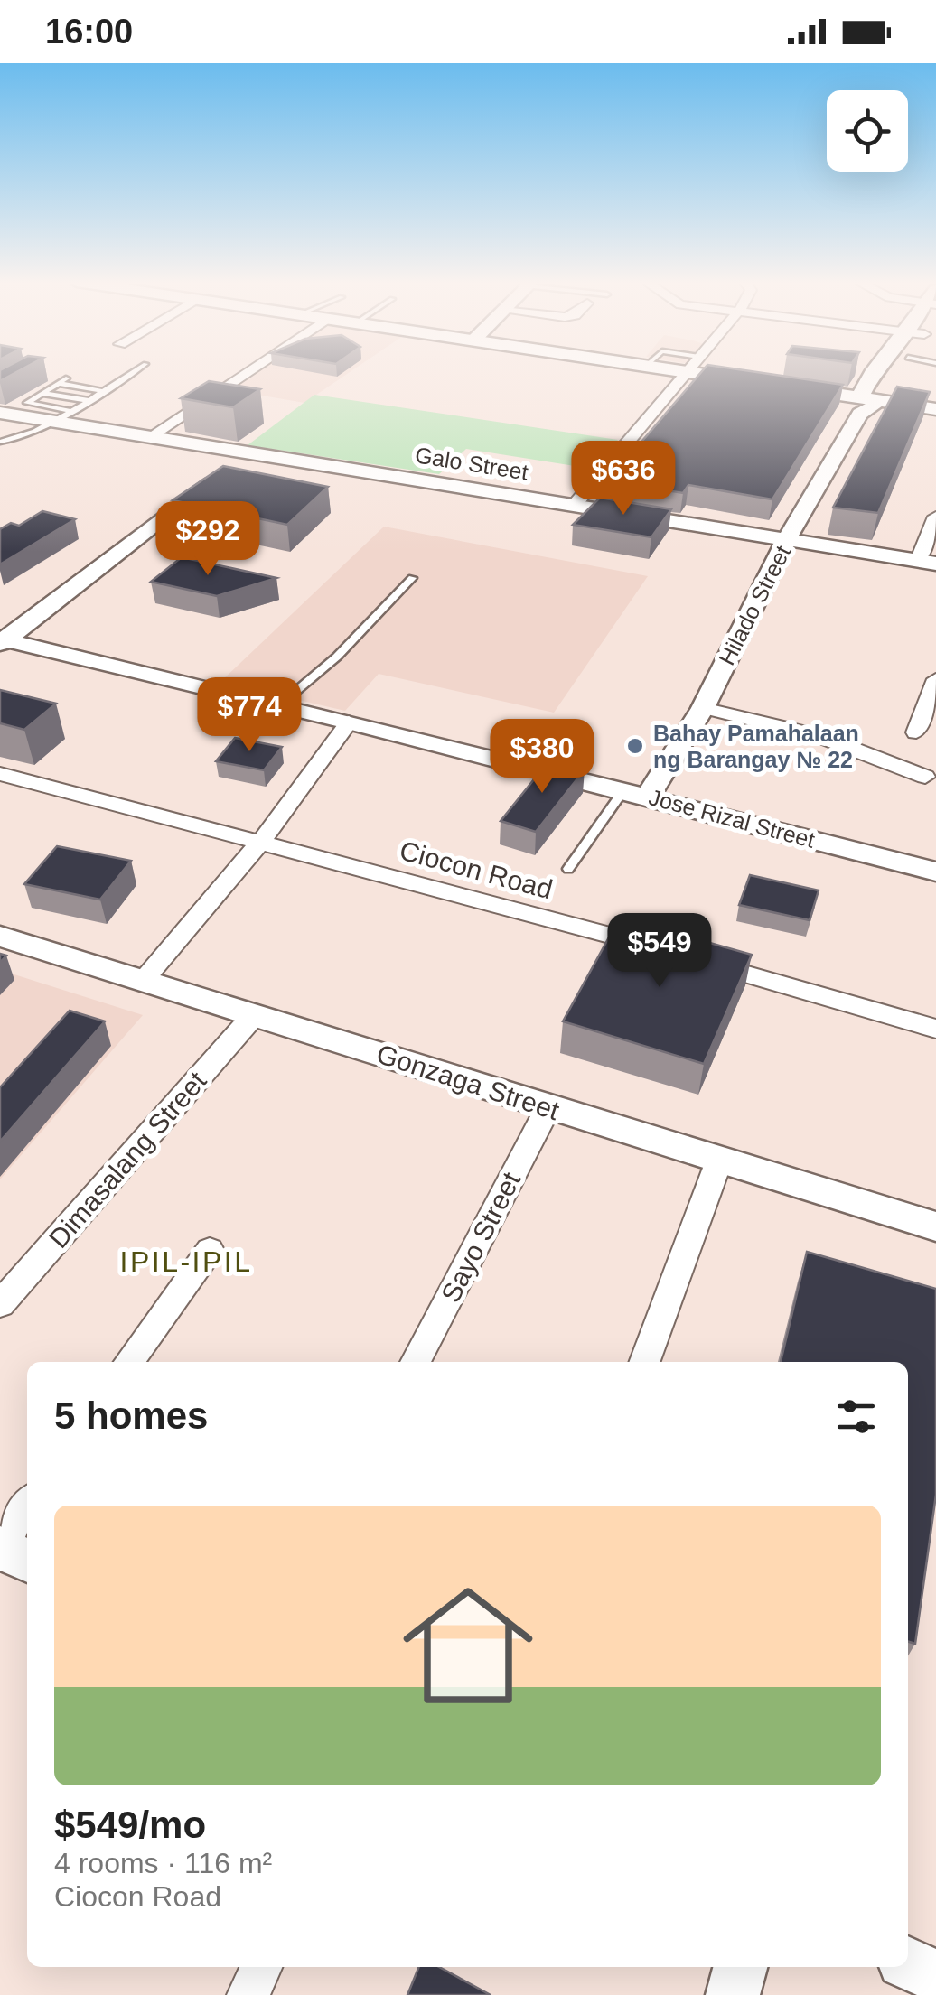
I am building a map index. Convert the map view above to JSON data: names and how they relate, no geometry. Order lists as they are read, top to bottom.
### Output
{
  "streets": {
    "main road": ["Hilado Street"],
    "street": [
      "Galo Street",
      "Jose Rizal Street",
      "Ciocon Road",
      "Gonzaga Street",
      "Dimasalang Street",
      "Sayo Street"
    ]
  },
  "crossings": [
    ["Galo Street", "Hilado Street"],
    ["Hilado Street", "Jose Rizal Street"],
    ["Gonzaga Street", "Dimasalang Street"],
    ["Gonzaga Street", "Sayo Street"]
  ],
  "districts": ["IPIL-IPIL"],
  "places": ["Bahay Pamahalaan ng Barangay № 22"],
  "page": {
    "status": "16:00",
    "price": [
      "$636",
      "$292",
      "$774",
      "$380",
      "$549"
    ],
    "heading": "5 homes",
    "list": [
      {
        "name": "$549/mo",
        "note": "4 rooms · 116 m² · Ciocon Road"
      }
    ]
  }
}
